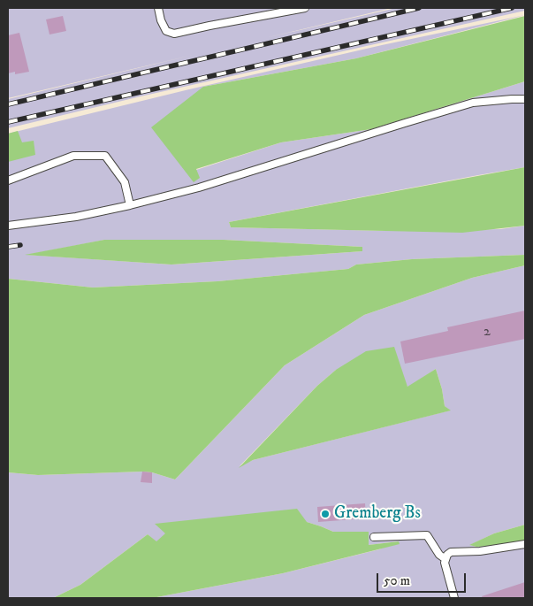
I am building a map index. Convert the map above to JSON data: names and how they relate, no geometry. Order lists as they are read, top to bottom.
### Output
{
  "places": ["Gremberg Bs"],
  "house_numbers": ["2"],
  "scale_bar": "50 m"
}
